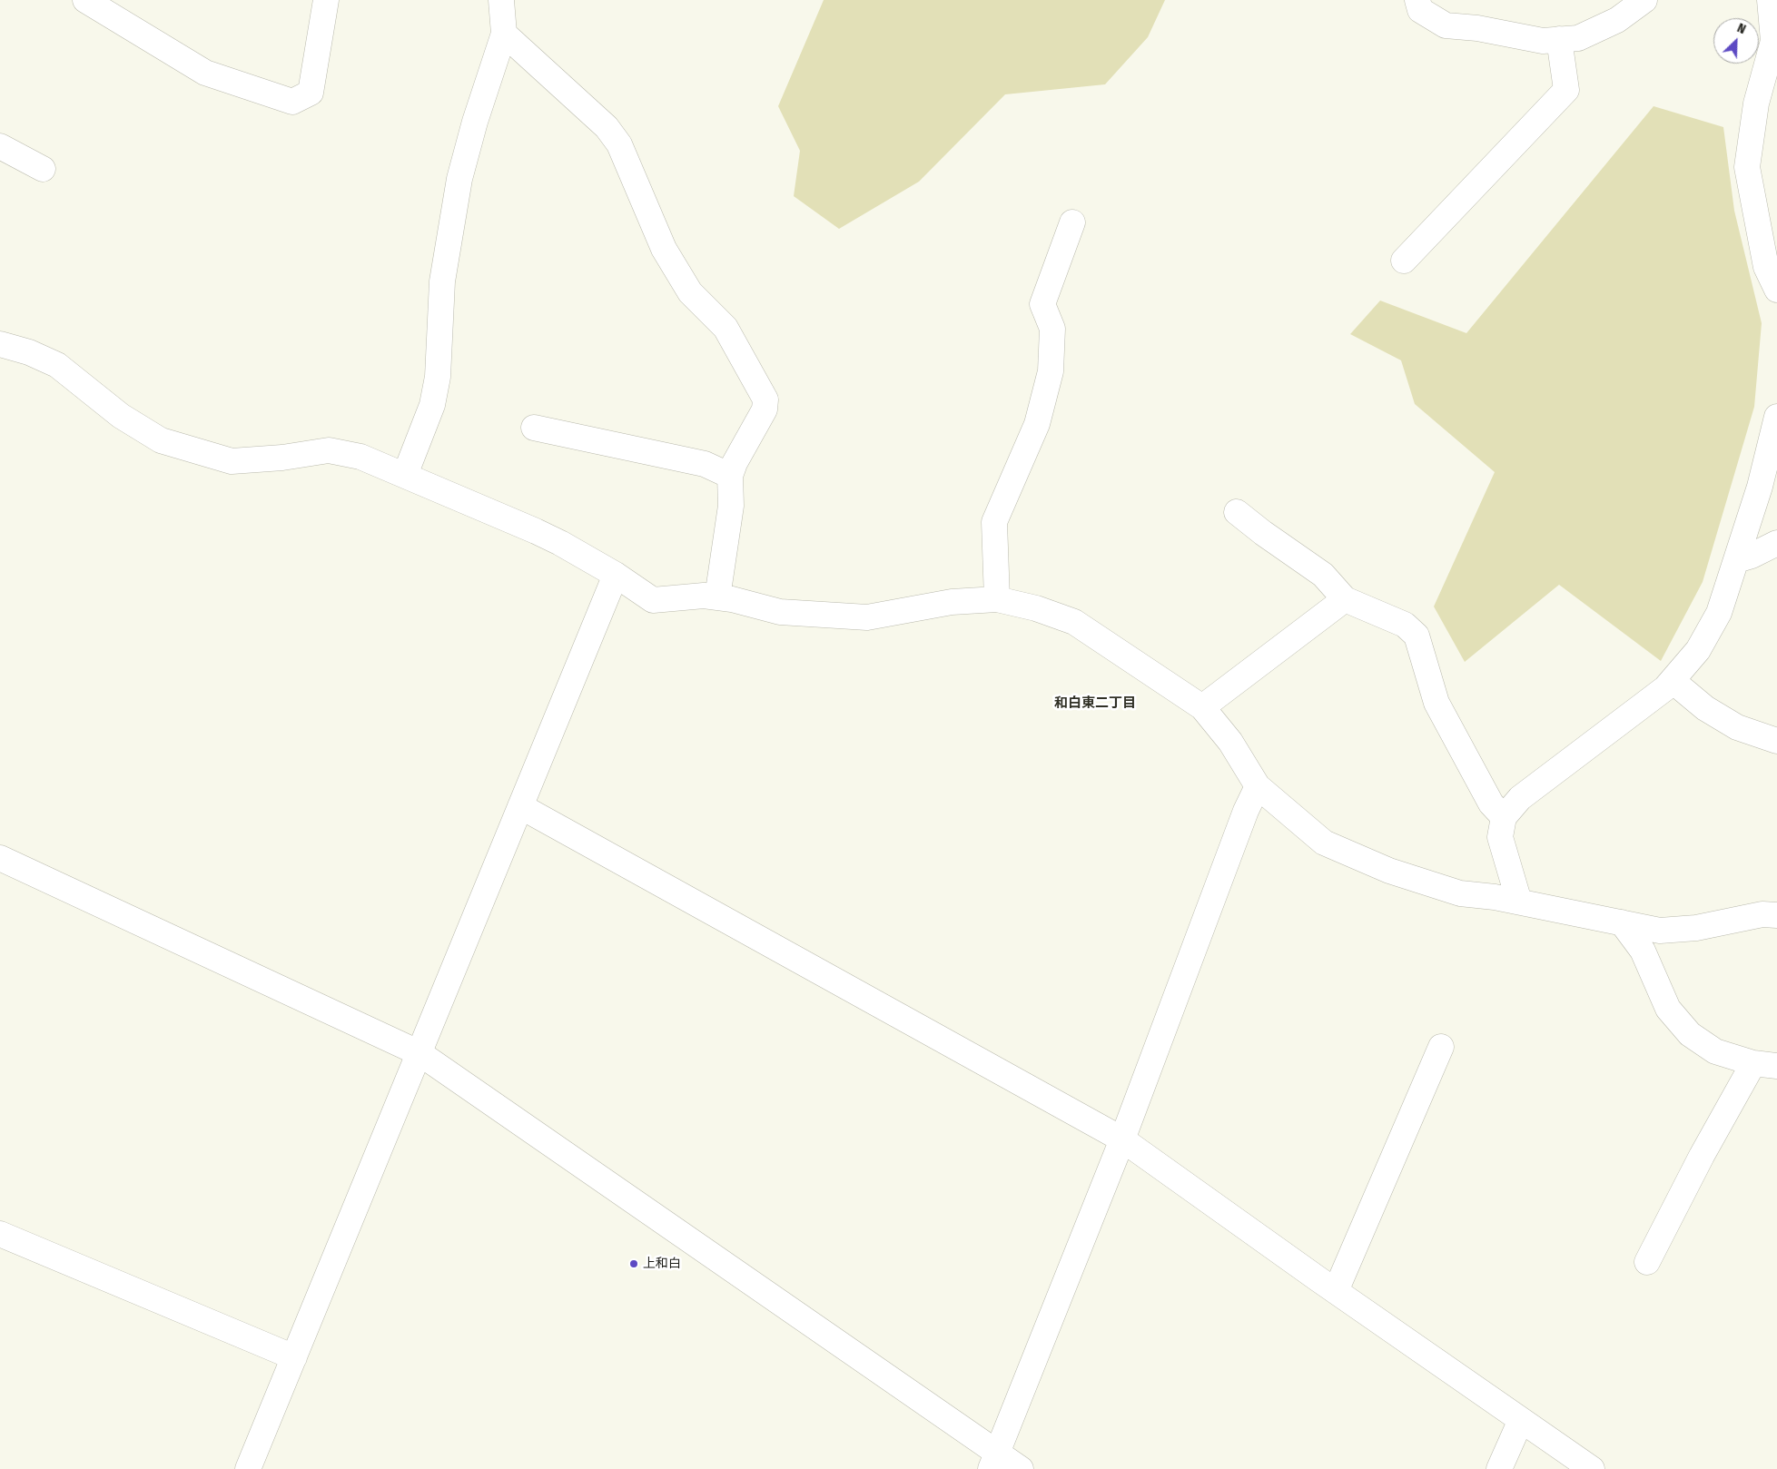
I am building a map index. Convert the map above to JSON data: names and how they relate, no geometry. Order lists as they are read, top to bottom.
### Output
{
  "districts": ["和白東二丁目"],
  "places": ["上和白"],
  "north": "top right"
}
